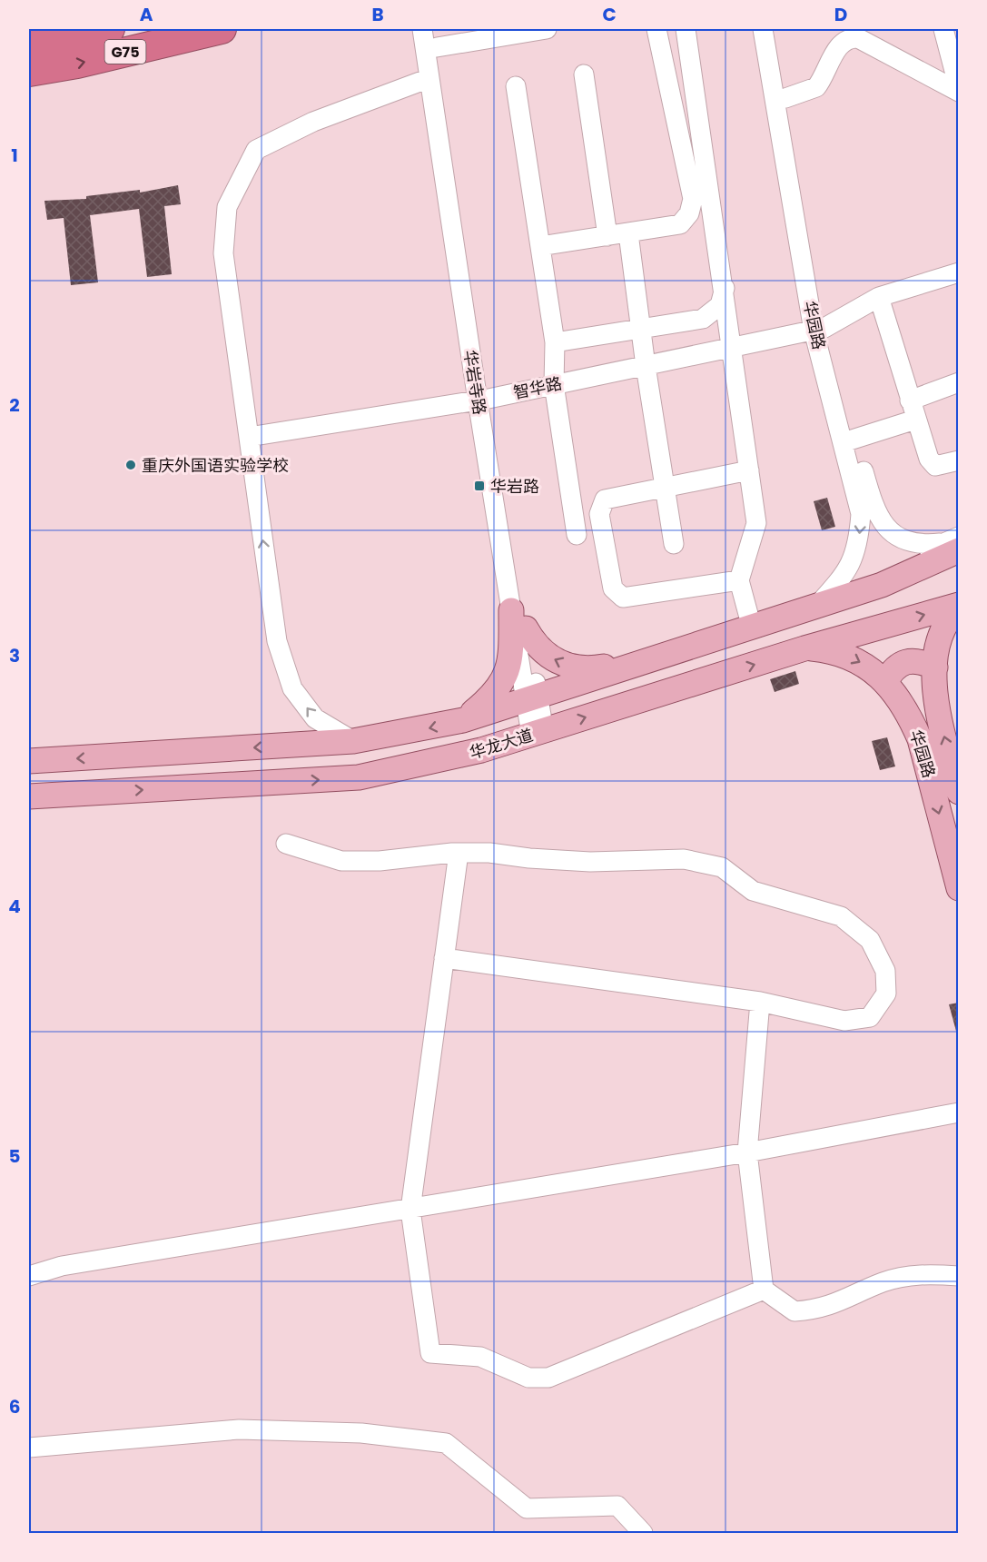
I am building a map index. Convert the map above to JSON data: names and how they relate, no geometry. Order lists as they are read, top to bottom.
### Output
{
  "streets": {
    "highway": ["G75"],
    "main road": ["华园路", "华龙大道"],
    "street": ["华岩寺路", "智华路"]
  },
  "crossings": [
    ["华园路", "智华路"],
    ["华园路", "华龙大道"],
    ["华岩寺路", "智华路"],
    ["华岩寺路", "华龙大道"]
  ],
  "places": {
    "other": ["重庆外国语实验学校"],
    "transit": ["华岩路"]
  },
  "grid": {
    "columns": [
      "A",
      "B",
      "C",
      "D"
    ],
    "rows": [
      "1",
      "2",
      "3",
      "4",
      "5",
      "6"
    ]
  }
}
